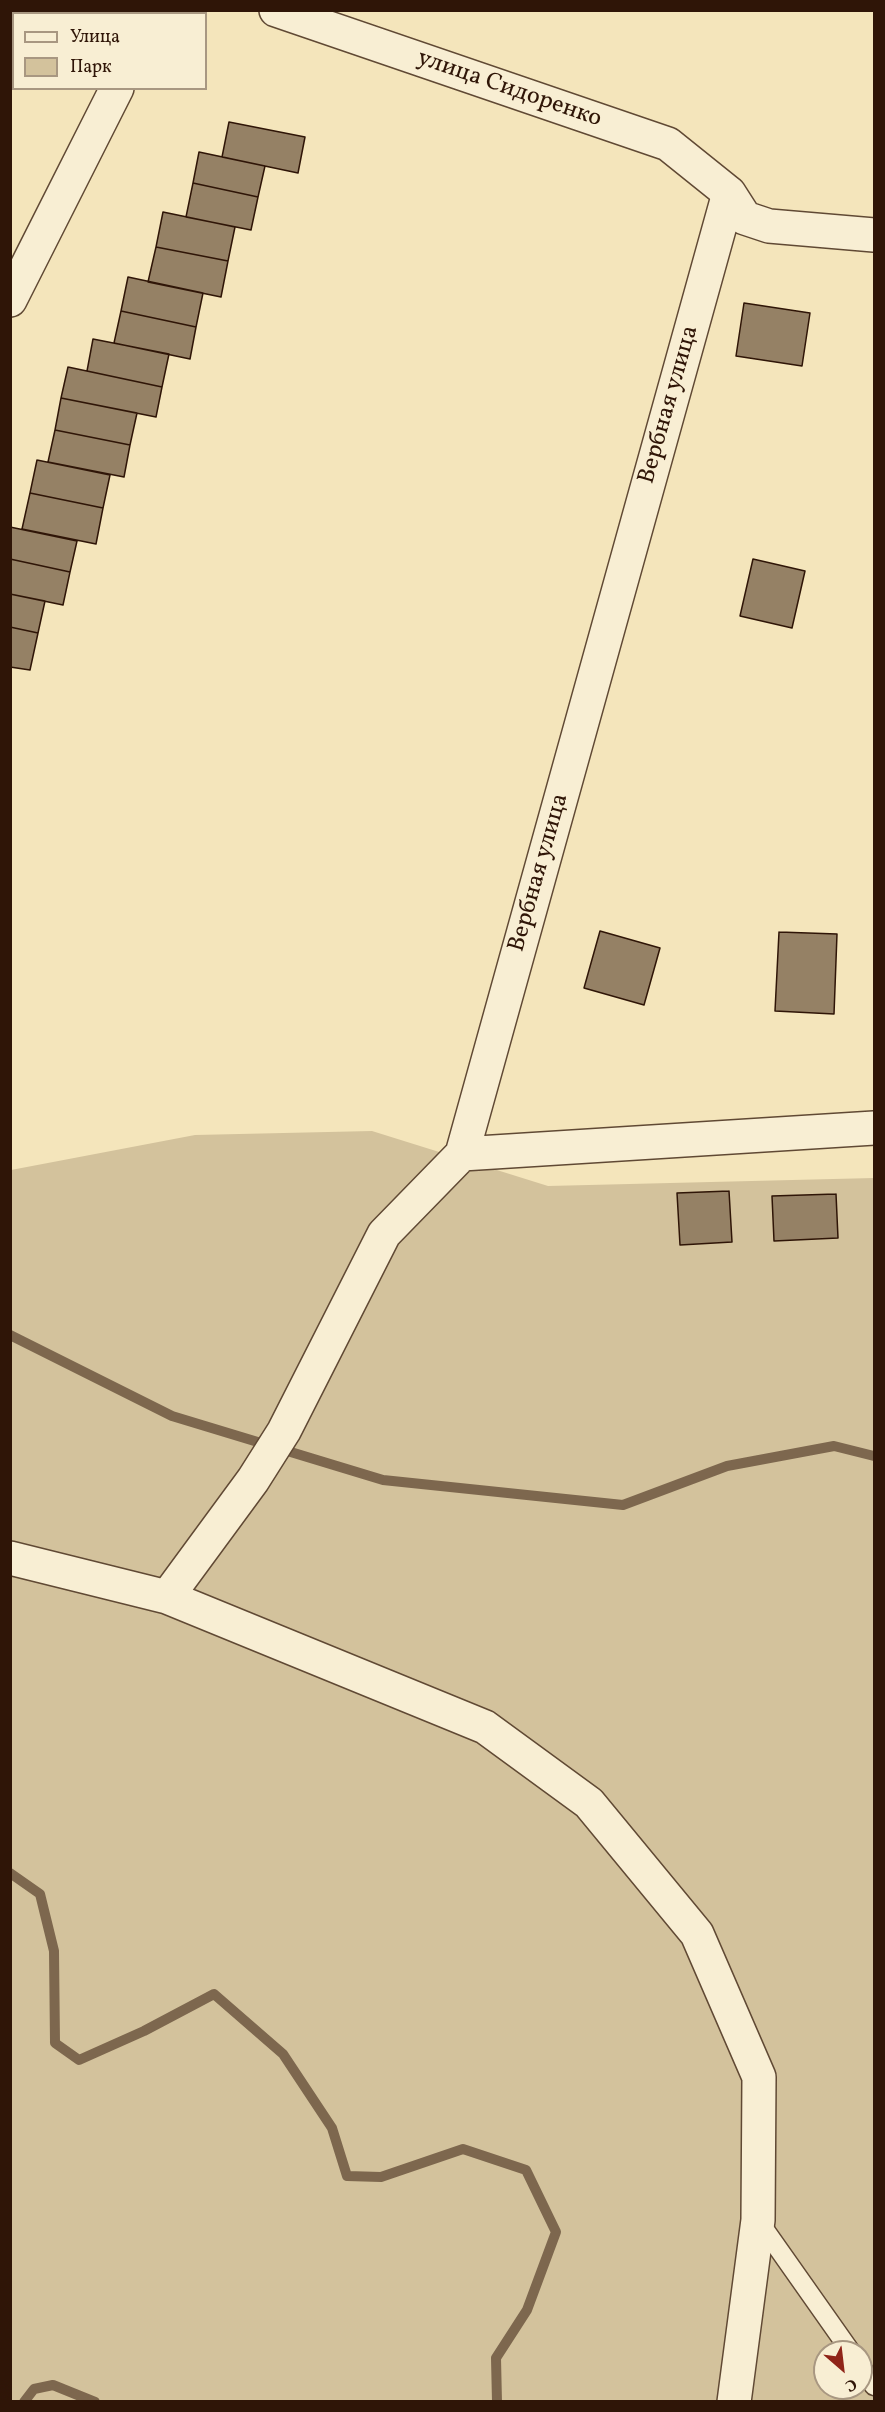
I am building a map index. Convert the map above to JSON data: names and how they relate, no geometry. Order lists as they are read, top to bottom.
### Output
{
  "streets": {
    "street": ["улица Сидоренко", "Вербная улица"]
  },
  "crossings": [
    ["улица Сидоренко", "Вербная улица"]
  ],
  "legend": ["Улица", "Парк"],
  "north": "bottom right"
}
